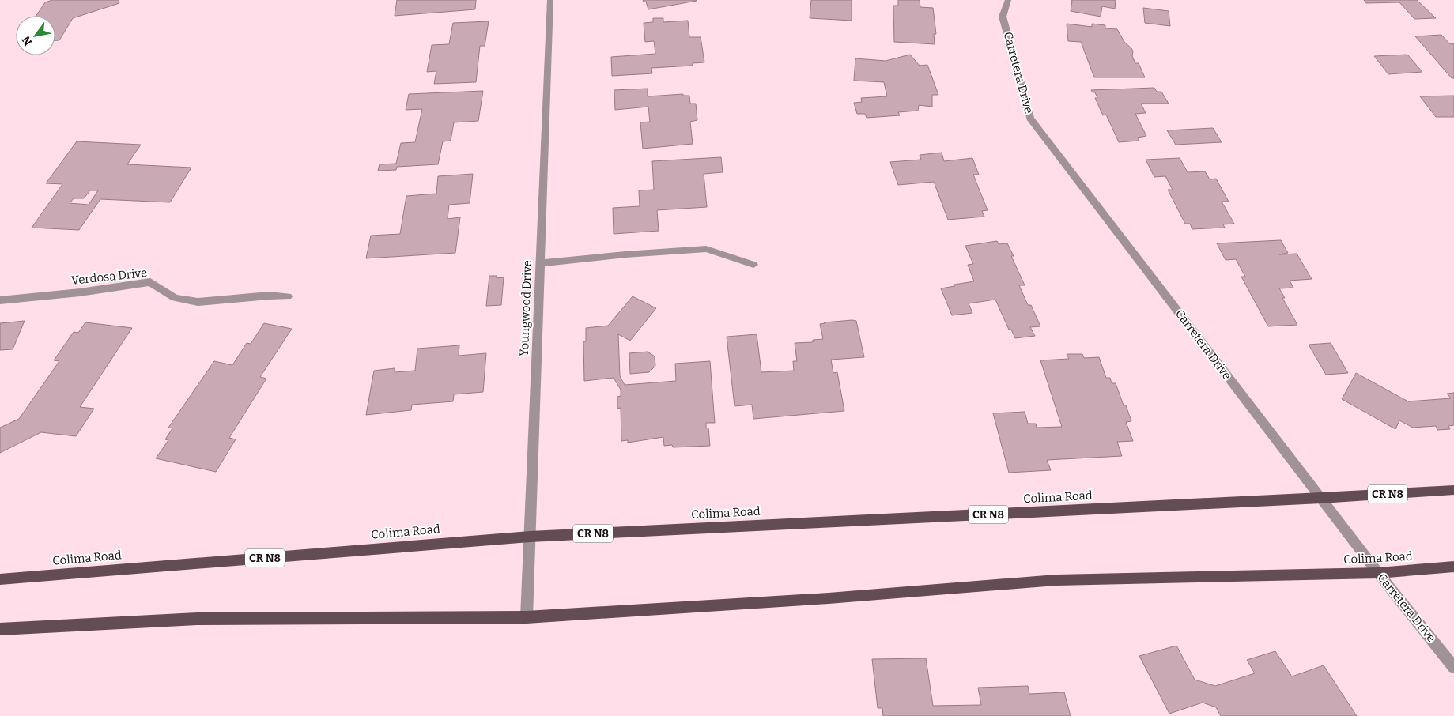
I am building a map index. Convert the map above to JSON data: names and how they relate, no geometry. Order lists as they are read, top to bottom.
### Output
{
  "streets": {
    "main road": ["CR N8", "Colima Road"],
    "street": ["Carretera Drive", "Verdosa Drive", "Youngwood Drive"]
  },
  "crossings": [
    ["Carretera Drive", "Colima Road"],
    ["Youngwood Drive", "Colima Road"]
  ],
  "north": "bottom left"
}
